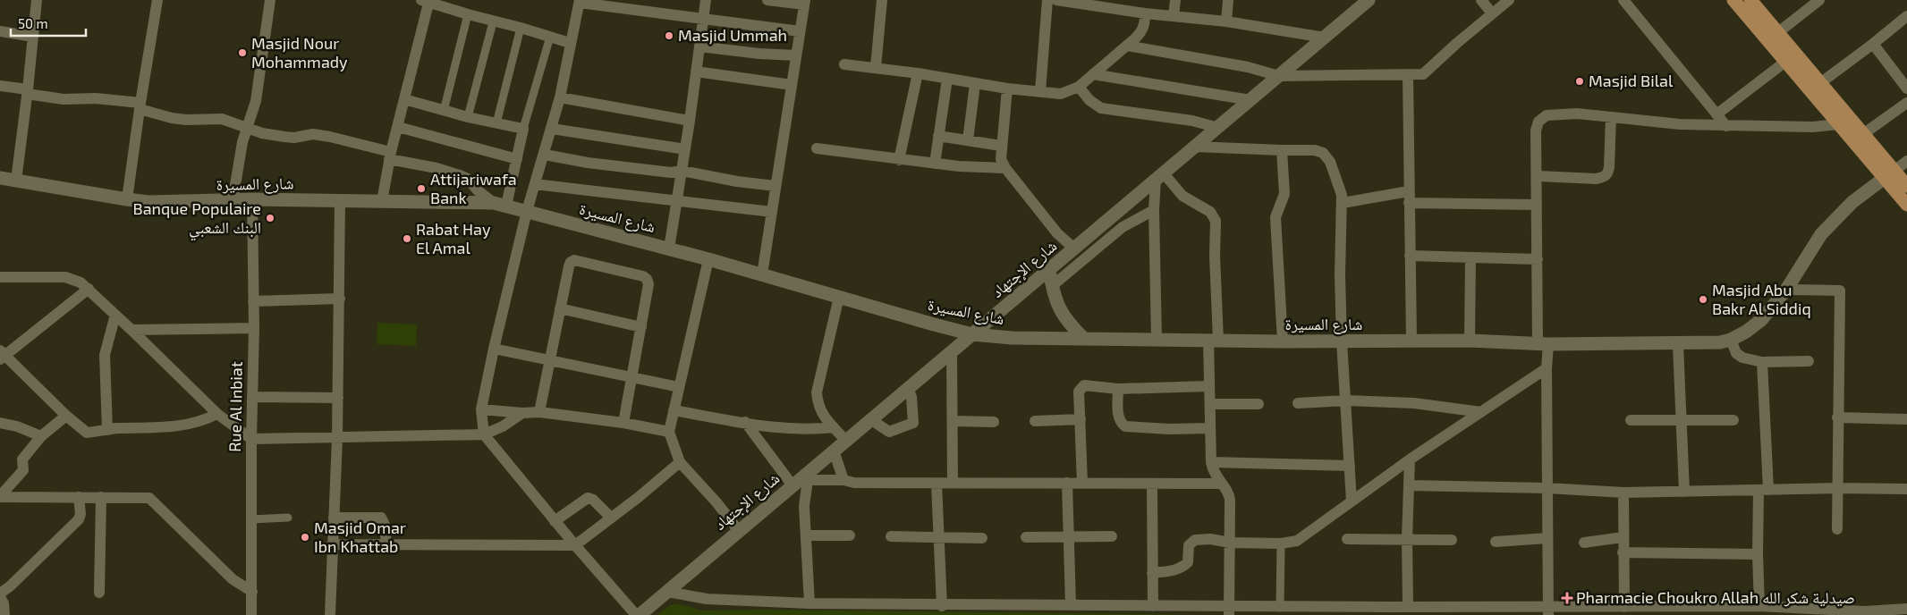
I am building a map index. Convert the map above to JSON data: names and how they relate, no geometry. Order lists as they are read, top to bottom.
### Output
{
  "streets": {
    "street": ["شارع المسيرة", "شارع الإجتهاد", "Rue Al Inbiat"]
  },
  "crossings": [
    ["شارع المسيرة", "شارع الإجتهاد"],
    ["شارع المسيرة", "Rue Al Inbiat"]
  ],
  "places": {
    "other": [
      "Masjid Ummah",
      "Masjid Nour Mohammady",
      "Masjid Bilal",
      "Attijariwafa Bank",
      "Banque Populaire البنك الشعبي",
      "Rabat Hay El Amal",
      "Masjid Abu Bakr Al Siddiq",
      "Masjid Omar Ibn Khattab"
    ],
    "health": ["Pharmacie Choukro Allah صيدلية شكر الله"]
  },
  "scale_bar": "50 m"
}
